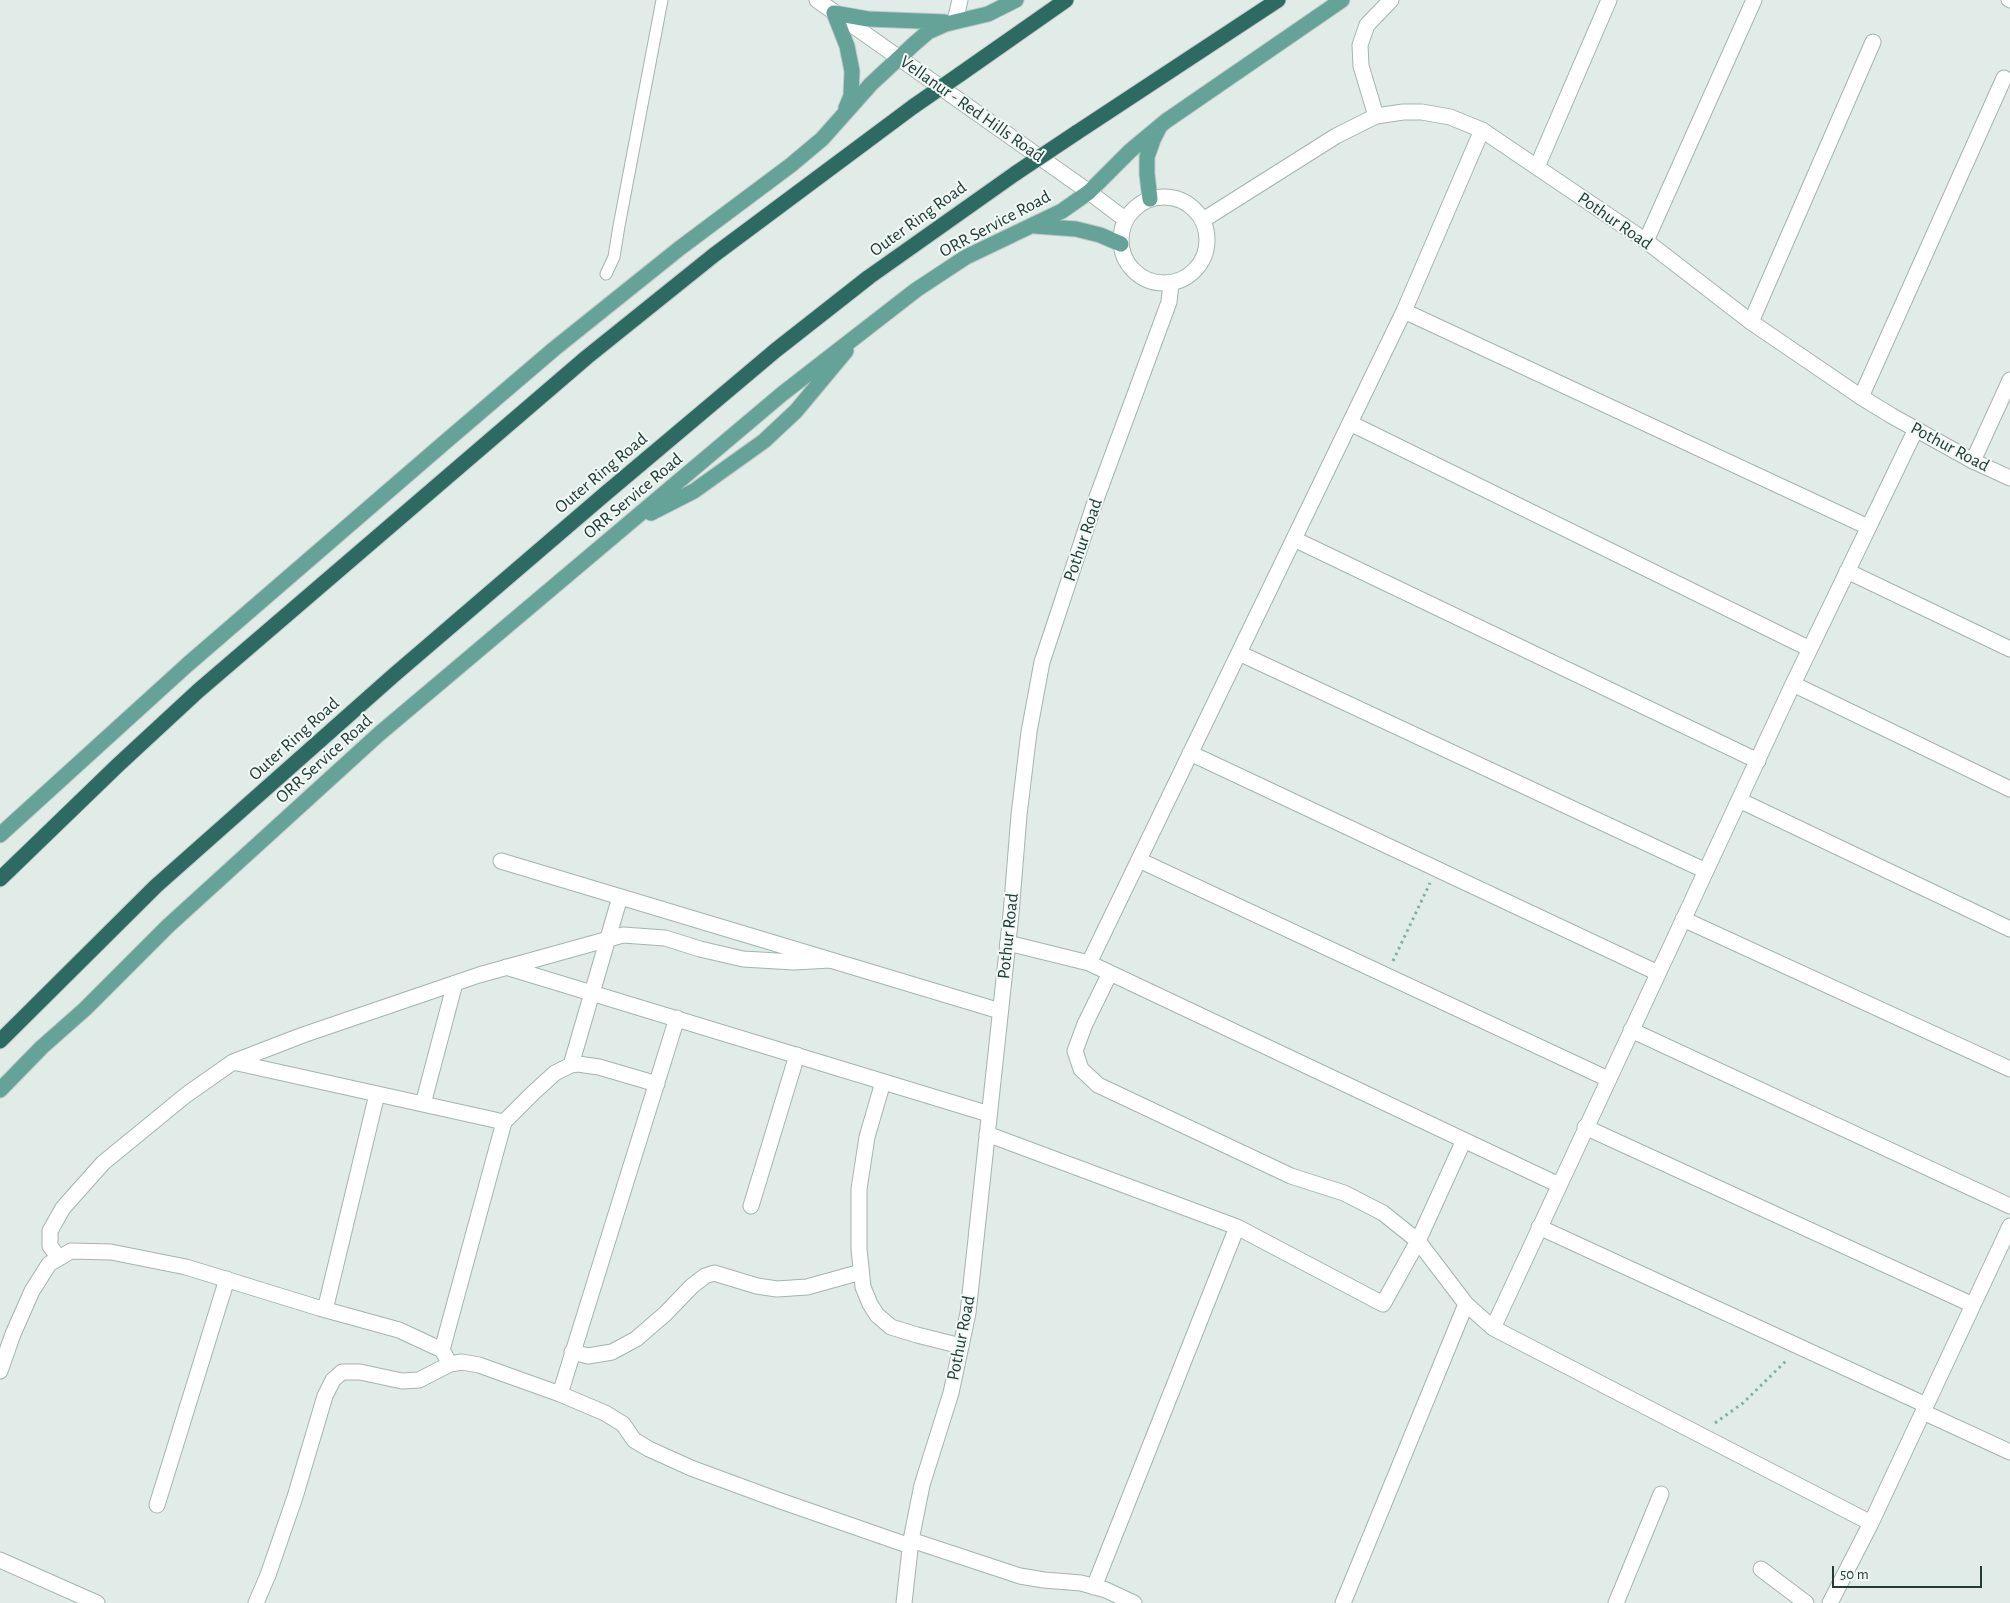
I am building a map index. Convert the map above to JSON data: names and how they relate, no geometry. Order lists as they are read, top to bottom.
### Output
{
  "streets": {
    "highway": ["Outer Ring Road"],
    "main road": ["ORR Service Road"],
    "street": ["Vellanur - Red Hills Road", "Pothur Road"]
  },
  "crossings": [
    ["Vellanur - Red Hills Road", "Pothur Road"],
    ["Vellanur - Red Hills Road", "ORR Service Road"]
  ],
  "scale_bar": "50 m"
}
